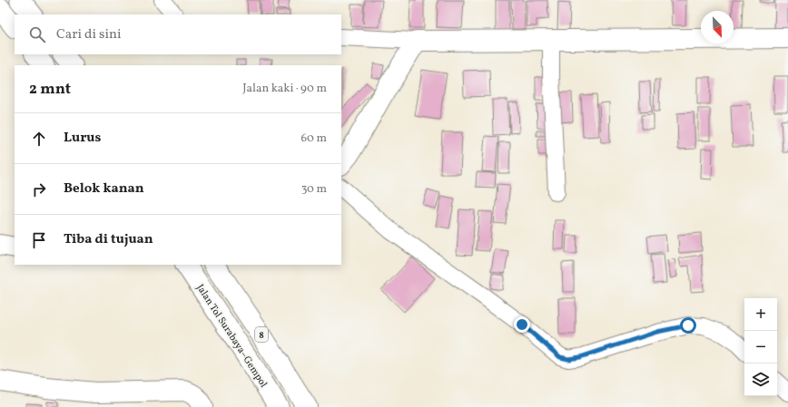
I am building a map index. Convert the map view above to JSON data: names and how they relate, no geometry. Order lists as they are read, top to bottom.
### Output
{
  "streets": {
    "main road": ["8", "Jalan Tol Surabaya–Gempol"]
  },
  "north": "bottom right",
  "page": {
    "search": "Cari di sini",
    "heading": ["2 mnt", "Jalan kaki · 90 m"],
    "list": [
      ["Lurus", "60 m"],
      ["Belok kanan", "30 m"],
      "Tiba di tujuan"
    ],
    "map_buttons": ["+", "−"]
  }
}
